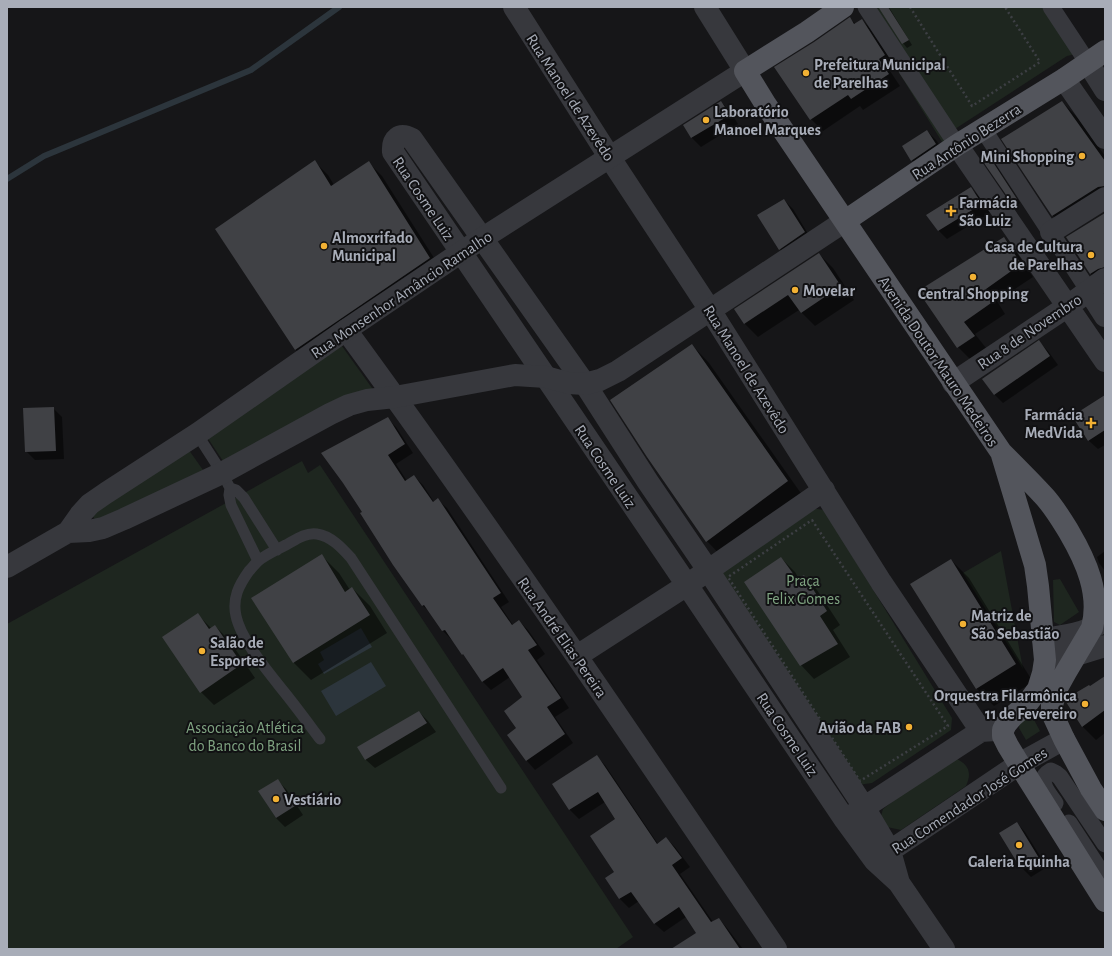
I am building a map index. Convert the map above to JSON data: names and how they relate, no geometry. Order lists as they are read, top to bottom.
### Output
{
  "streets": {
    "main road": ["Rua Antônio Bezerra", "Avenida Doutor Mauro Medeiros"],
    "street": [
      "Rua Manoel de Azevêdo",
      "Rua Cosme Luiz",
      "Rua Monsenhor Amâncio Ramalho",
      "Rua 8 de Novembro",
      "Rua André Elias Pereira",
      "Rua Comendador José Gomes"
    ]
  },
  "crossings": [
    ["Rua Manoel de Azevêdo", "Rua Monsenhor Amâncio Ramalho"],
    ["Rua Antônio Bezerra", "Avenida Doutor Mauro Medeiros"],
    ["Rua Cosme Luiz", "Rua Monsenhor Amâncio Ramalho"],
    ["Rua Cosme Luiz", "Rua Comendador José Gomes"],
    ["Rua Monsenhor Amâncio Ramalho", "Avenida Doutor Mauro Medeiros"],
    ["Rua Monsenhor Amâncio Ramalho", "Rua André Elias Pereira"],
    ["Rua 8 de Novembro", "Avenida Doutor Mauro Medeiros"]
  ],
  "parks": ["Praça Felix Gomes", "Associação Atlética do Banco do Brasil"],
  "places": {
    "other": [
      "Prefeitura Municipal de Parelhas",
      "Laboratório Manoel Marques",
      "Mini Shopping",
      "Almoxrifado Municipal",
      "Casa de Cultura de Parelhas",
      "Central Shopping",
      "Movelar",
      "Matriz de São Sebastião",
      "Salão de Esportes",
      "Orquestra Filarmônica 11 de Fevereiro",
      "Avião da FAB",
      "Vestiário",
      "Galeria Equinha"
    ],
    "health": ["Farmácia São Luiz", "Farmácia MedVida"]
  }
}
